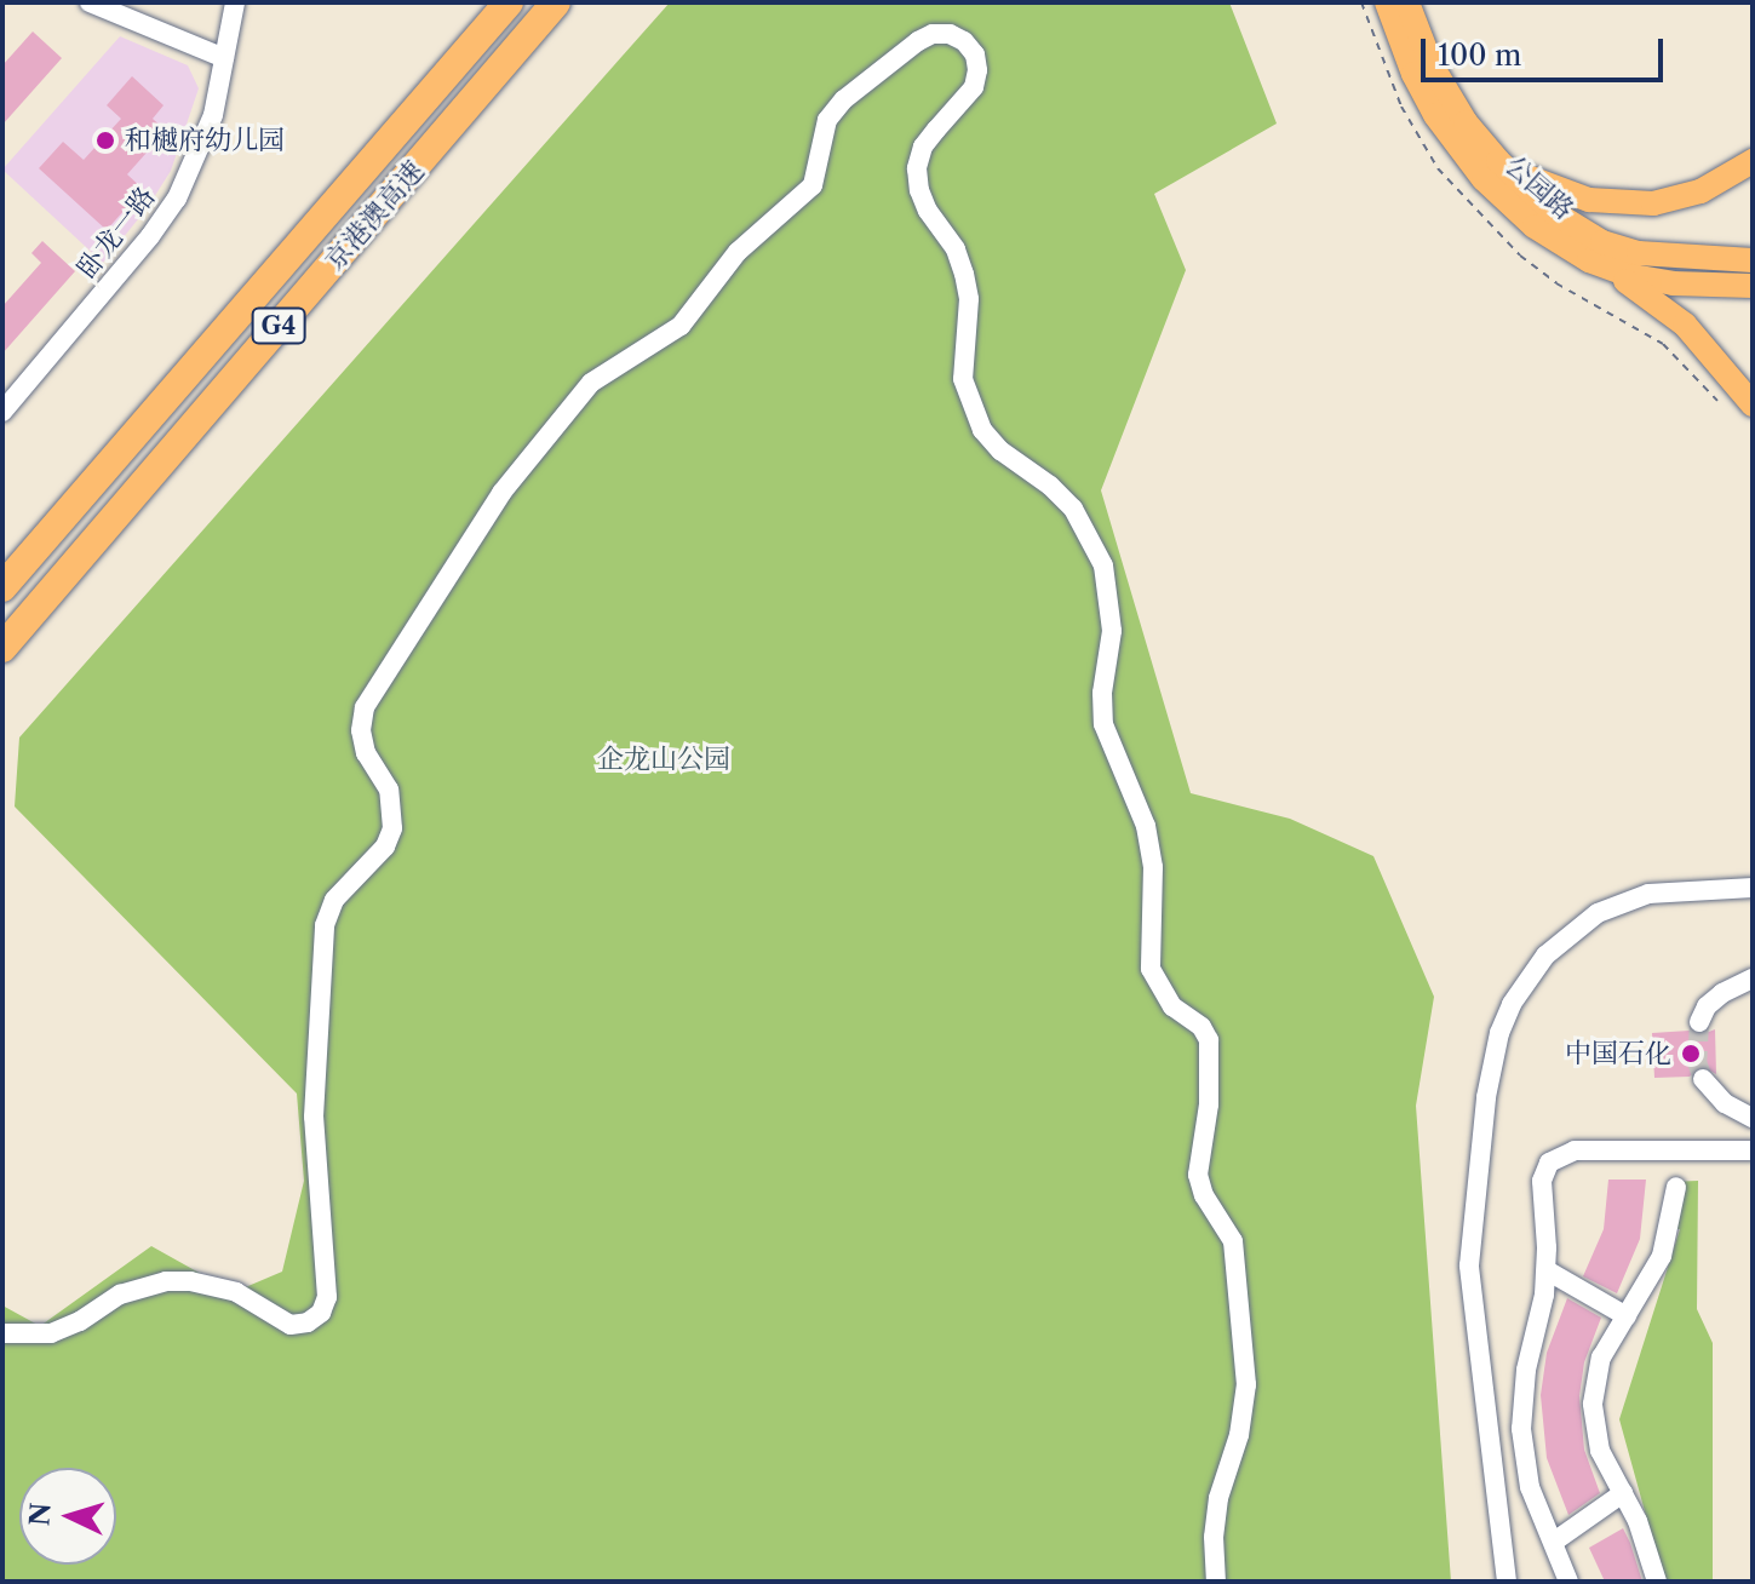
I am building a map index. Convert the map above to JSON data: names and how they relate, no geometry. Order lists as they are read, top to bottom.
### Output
{
  "streets": {
    "highway": ["京港澳高速", "G4"],
    "main road": ["公园路"],
    "street": ["卧龙一路"]
  },
  "parks": ["企龙山公园"],
  "places": ["和樾府幼儿园", "中国石化"],
  "scale_bar": "100 m",
  "north": "left"
}
